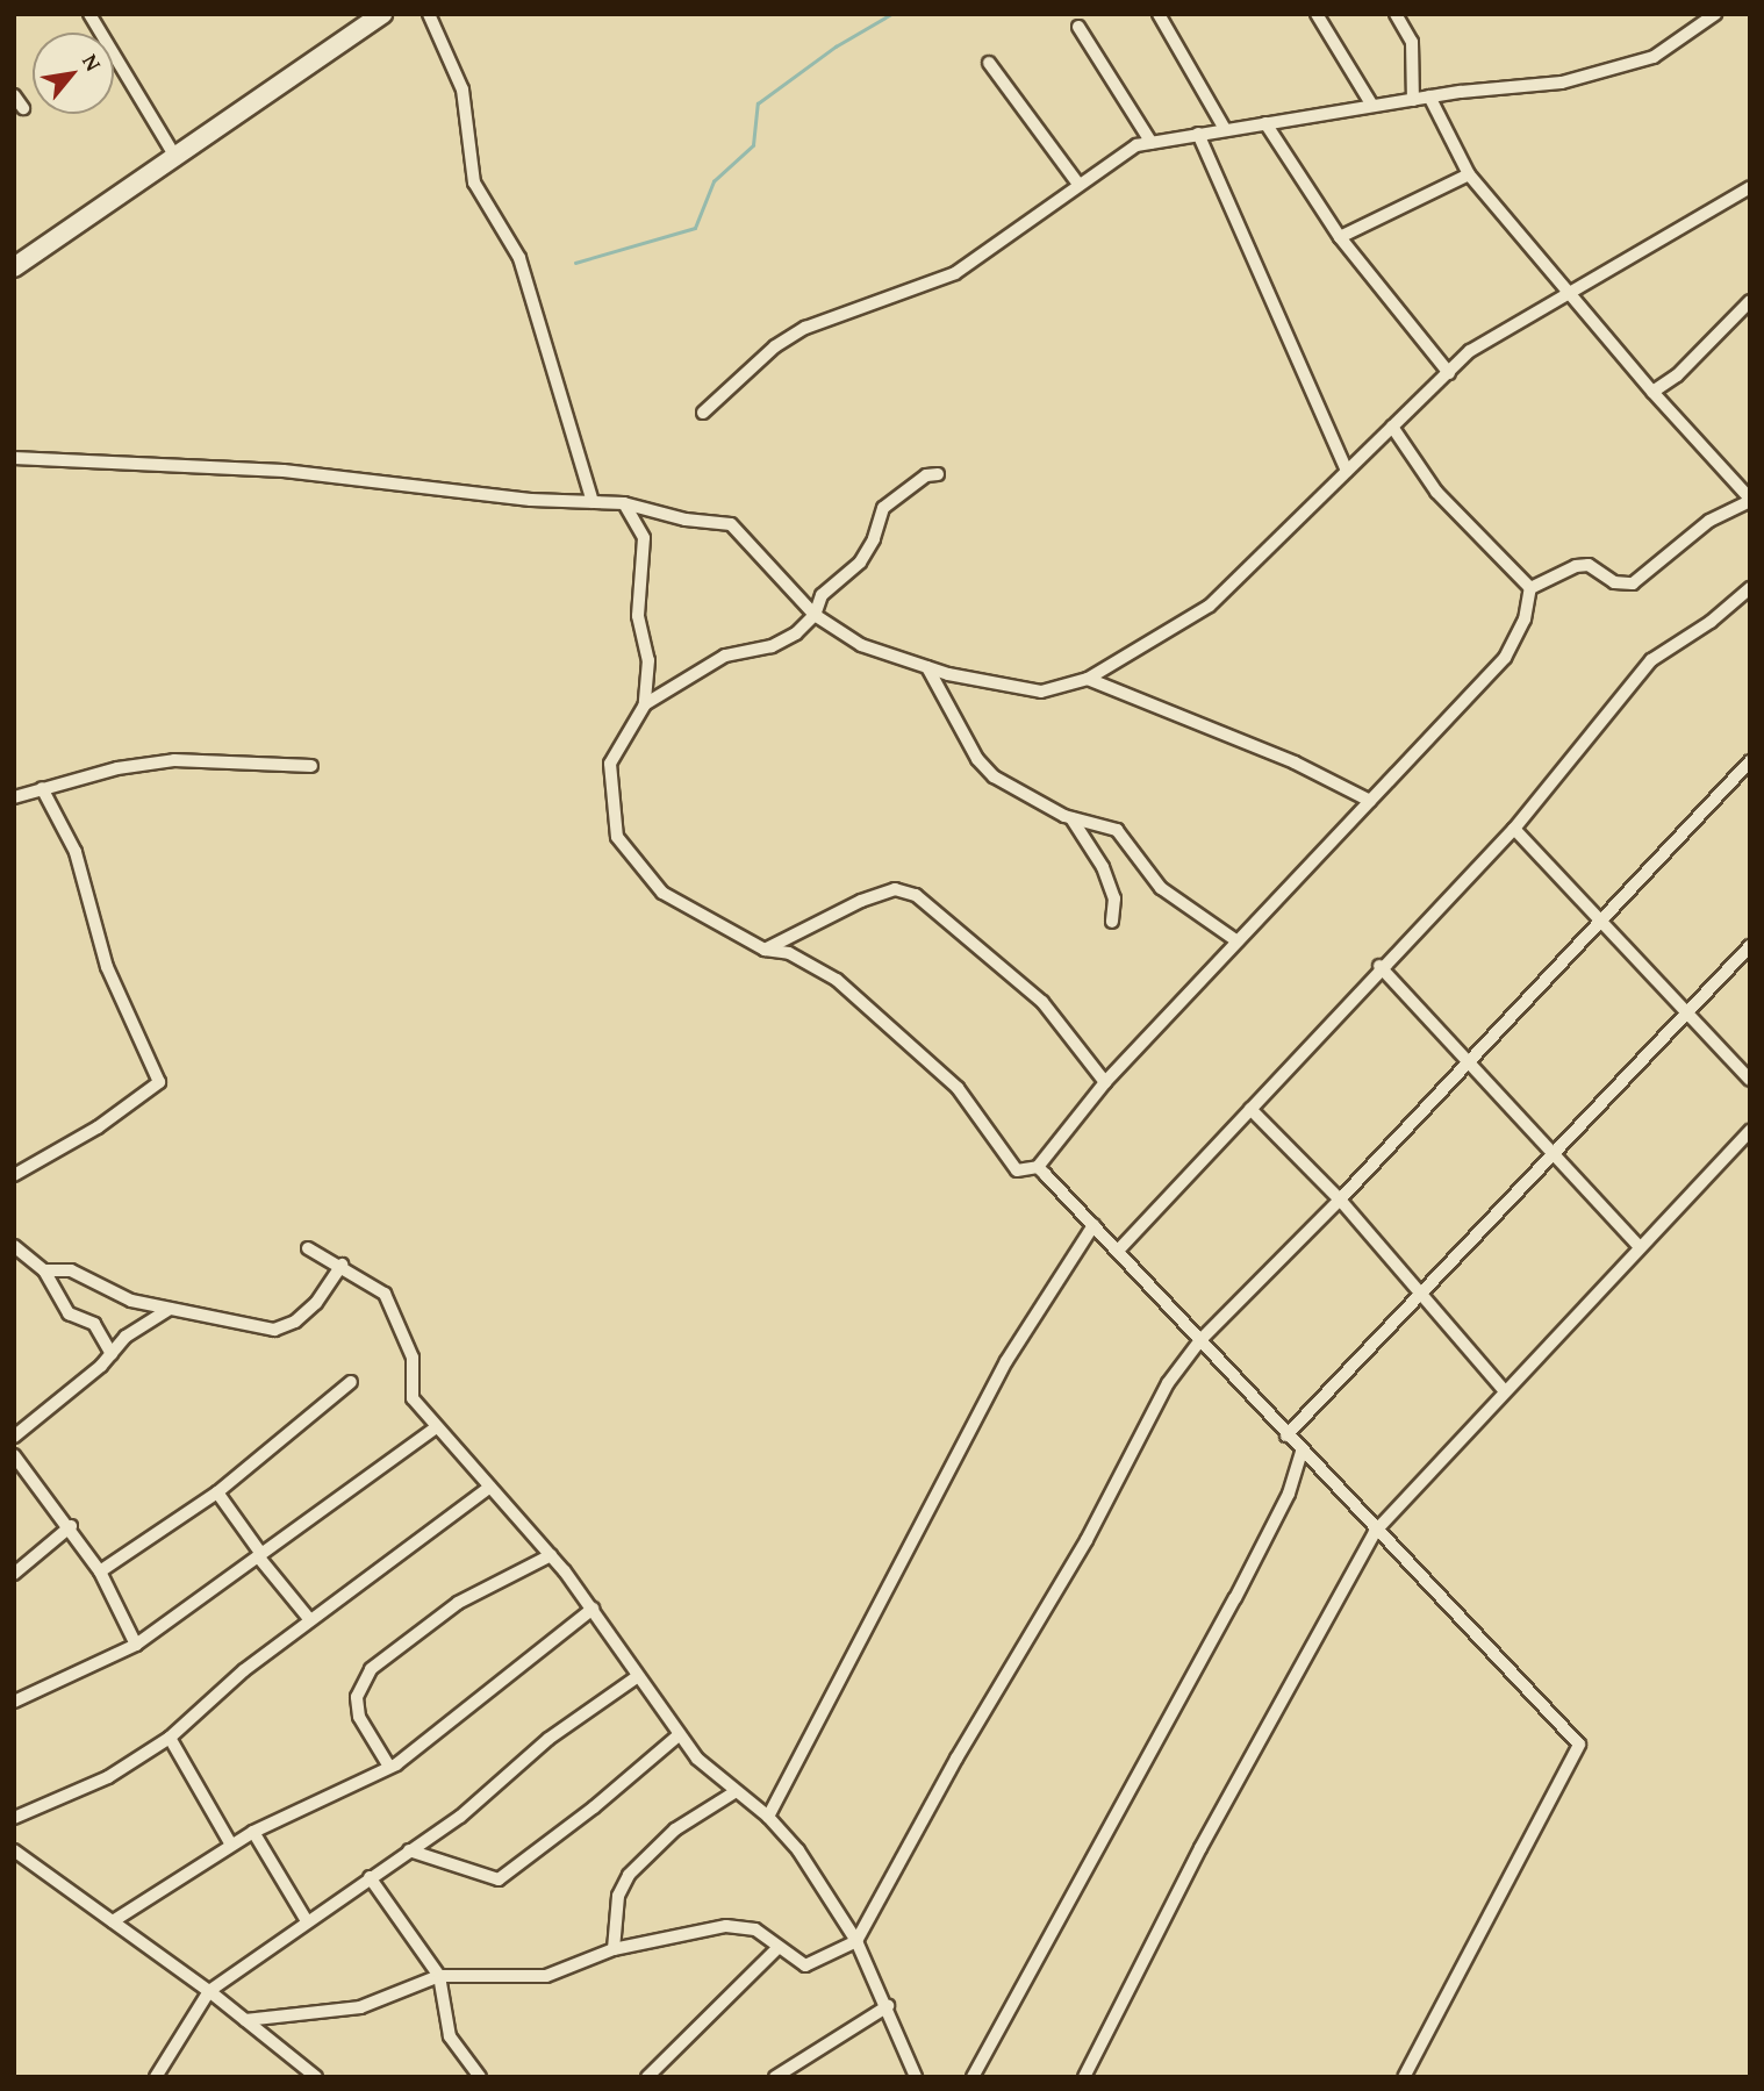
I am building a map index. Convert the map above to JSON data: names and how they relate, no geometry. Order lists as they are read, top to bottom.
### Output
{
  "north": "top right"
}
